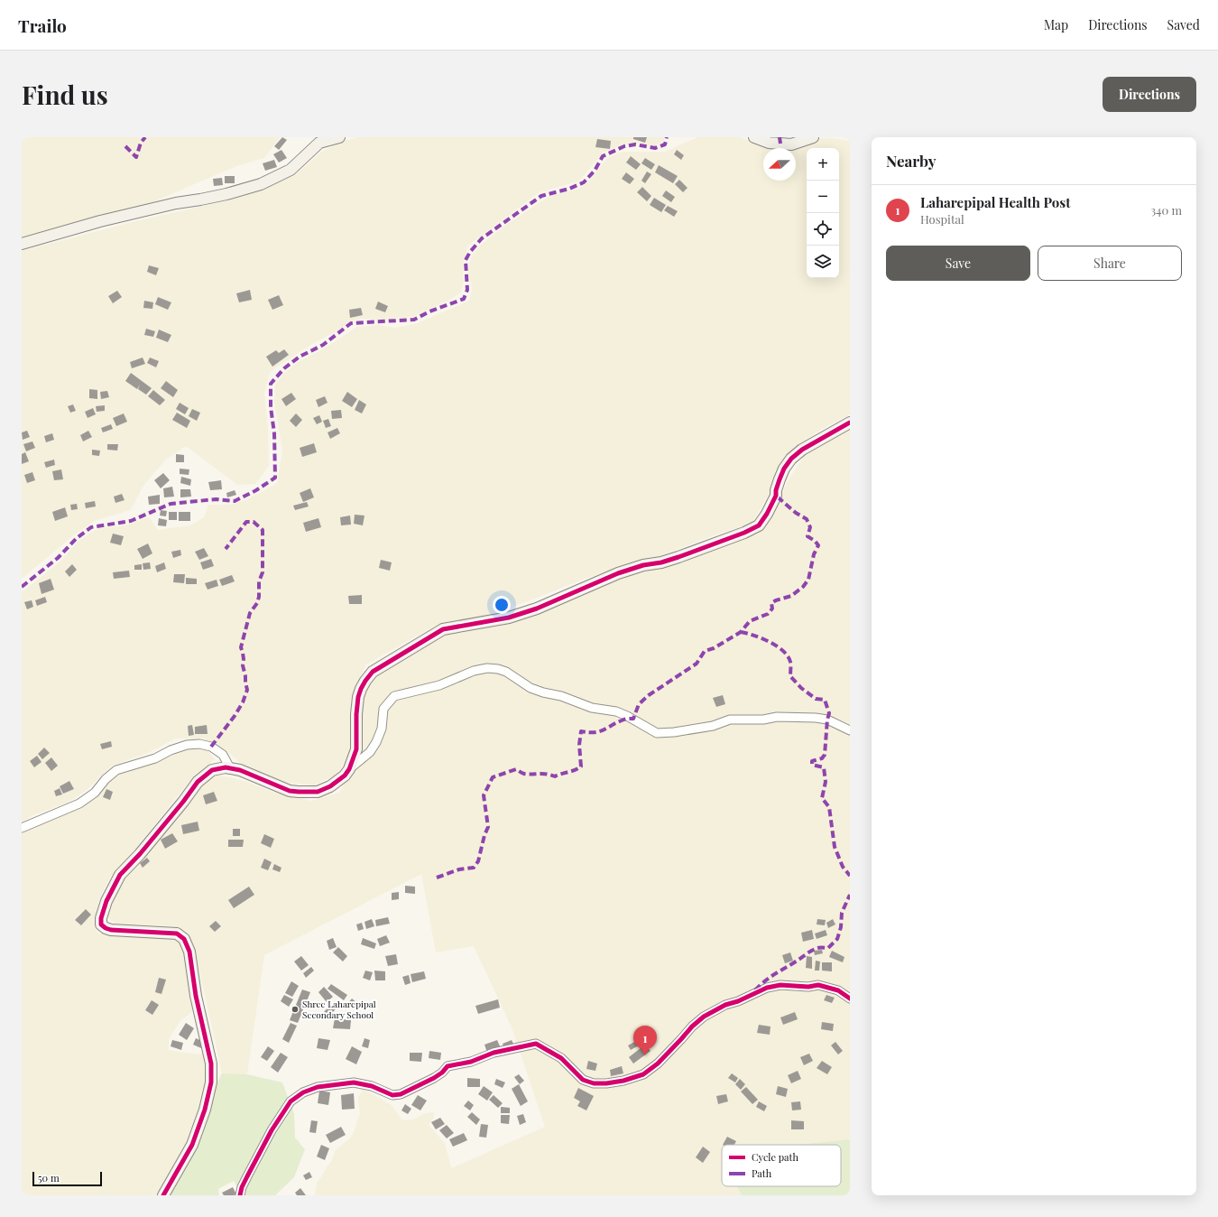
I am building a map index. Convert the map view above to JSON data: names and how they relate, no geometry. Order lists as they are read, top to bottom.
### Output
{
  "places": ["Shree Laharepipal Secondary School"],
  "legend": ["Cycle path", "Path"],
  "scale_bar": "50 m",
  "north": "left",
  "page": {
    "header": "Trailo",
    "nav": ["Map", "Directions", "Saved"],
    "buttons": [
      "Directions",
      ["Save", "Share"]
    ],
    "title": "Find us",
    "heading": "Nearby",
    "map_buttons": ["+", "−"],
    "list": [
      {
        "mark": "1",
        "name": "Laharepipal Health Post",
        "note": "Hospital",
        "value": "340 m"
      }
    ],
    "pins": "1",
    "scale": "50 m"
  }
}
